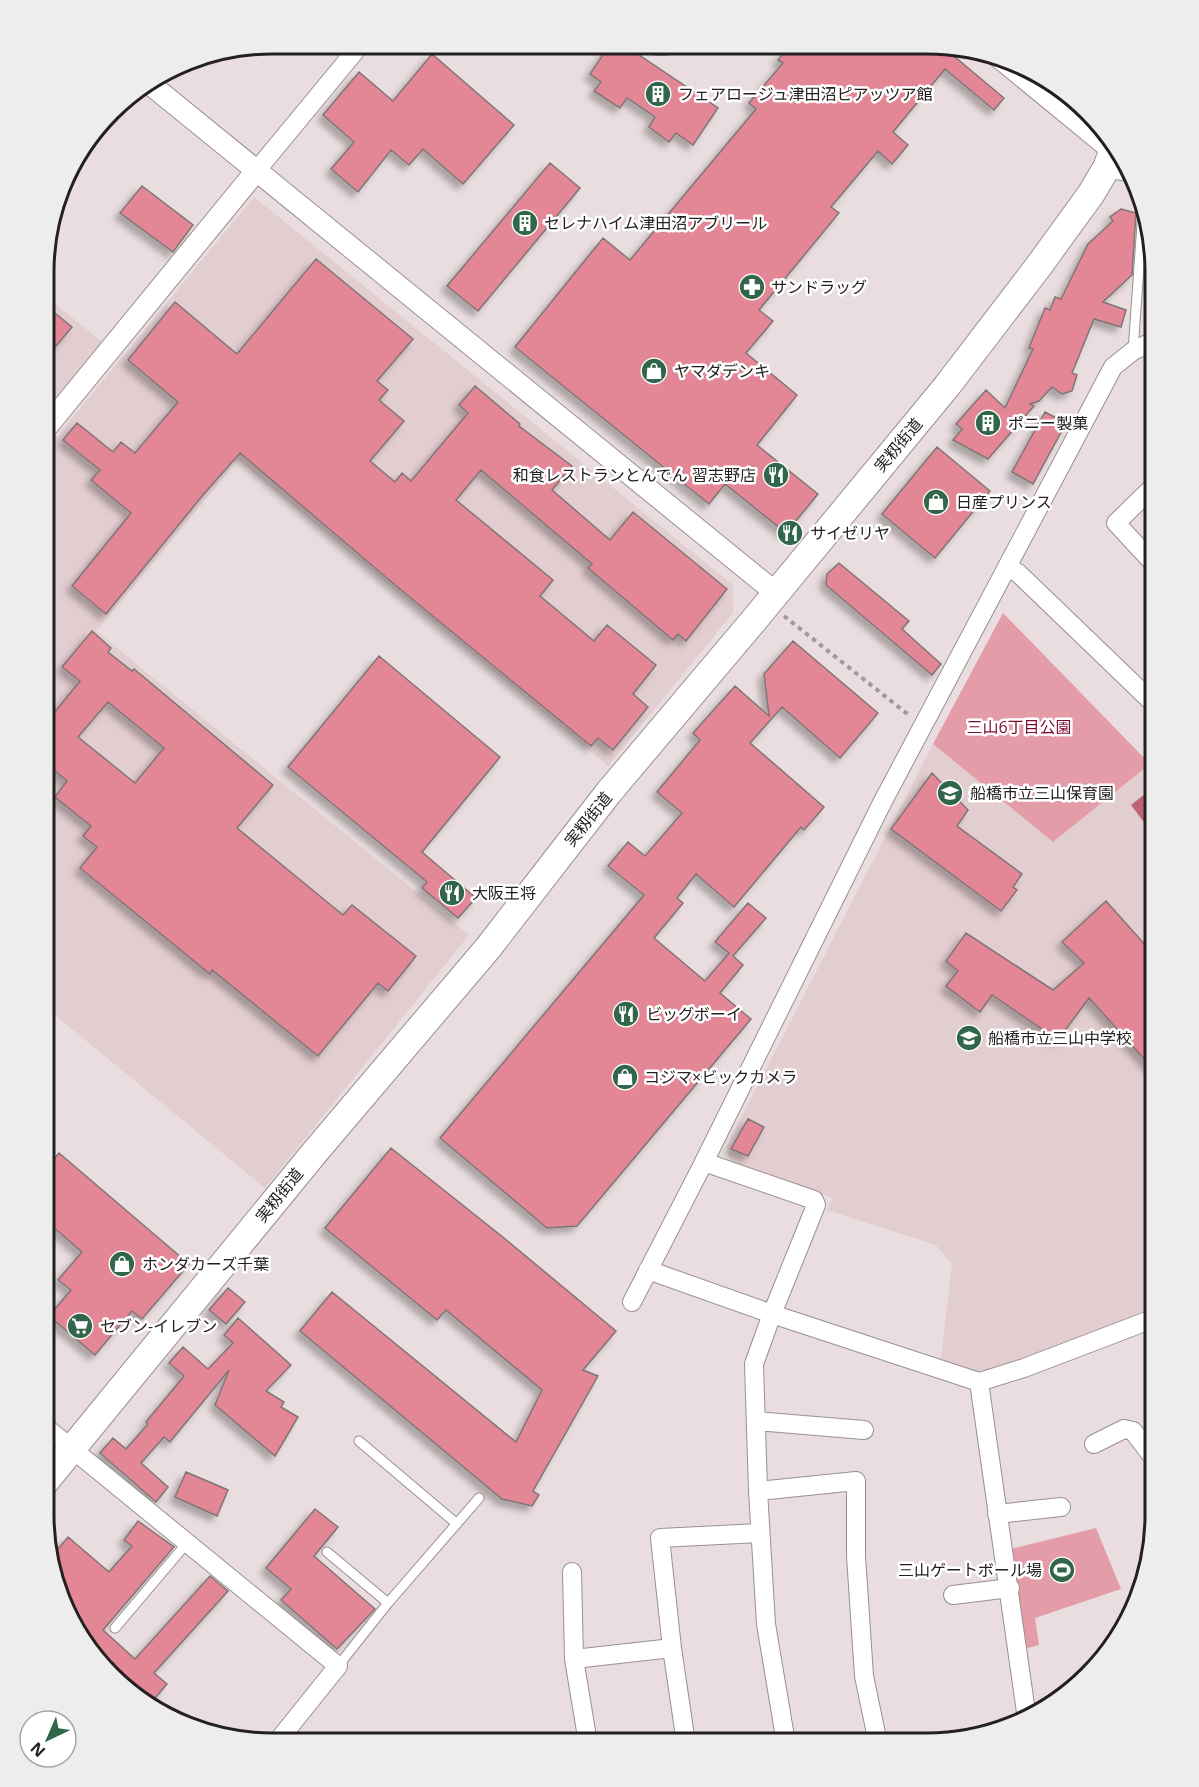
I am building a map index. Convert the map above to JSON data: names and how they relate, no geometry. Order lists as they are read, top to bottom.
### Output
{
  "streets": {
    "main road": ["実籾街道"]
  },
  "parks": ["三山6丁目公園"],
  "places": {
    "building": ["フェアロージュ津田沼ピアッツア館", "セレナハイム津田沼アブリール", "ポニー製菓"],
    "pharmacy": ["サンドラッグ"],
    "shop": [
      "ヤマダデンキ",
      "日産プリンス",
      "コジマ×ビックカメラ",
      "ホンダカーズ千葉"
    ],
    "restaurant": [
      "和食レストランとんでん 習志野店",
      "サイゼリヤ",
      "大阪王将",
      "ビッグボーイ"
    ],
    "school or university": ["船橋市立三山保育園", "船橋市立三山中学校"],
    "supermarket": ["セブン-イレブン"],
    "sports": ["三山ゲートボール場"]
  },
  "north": "bottom left"
}
